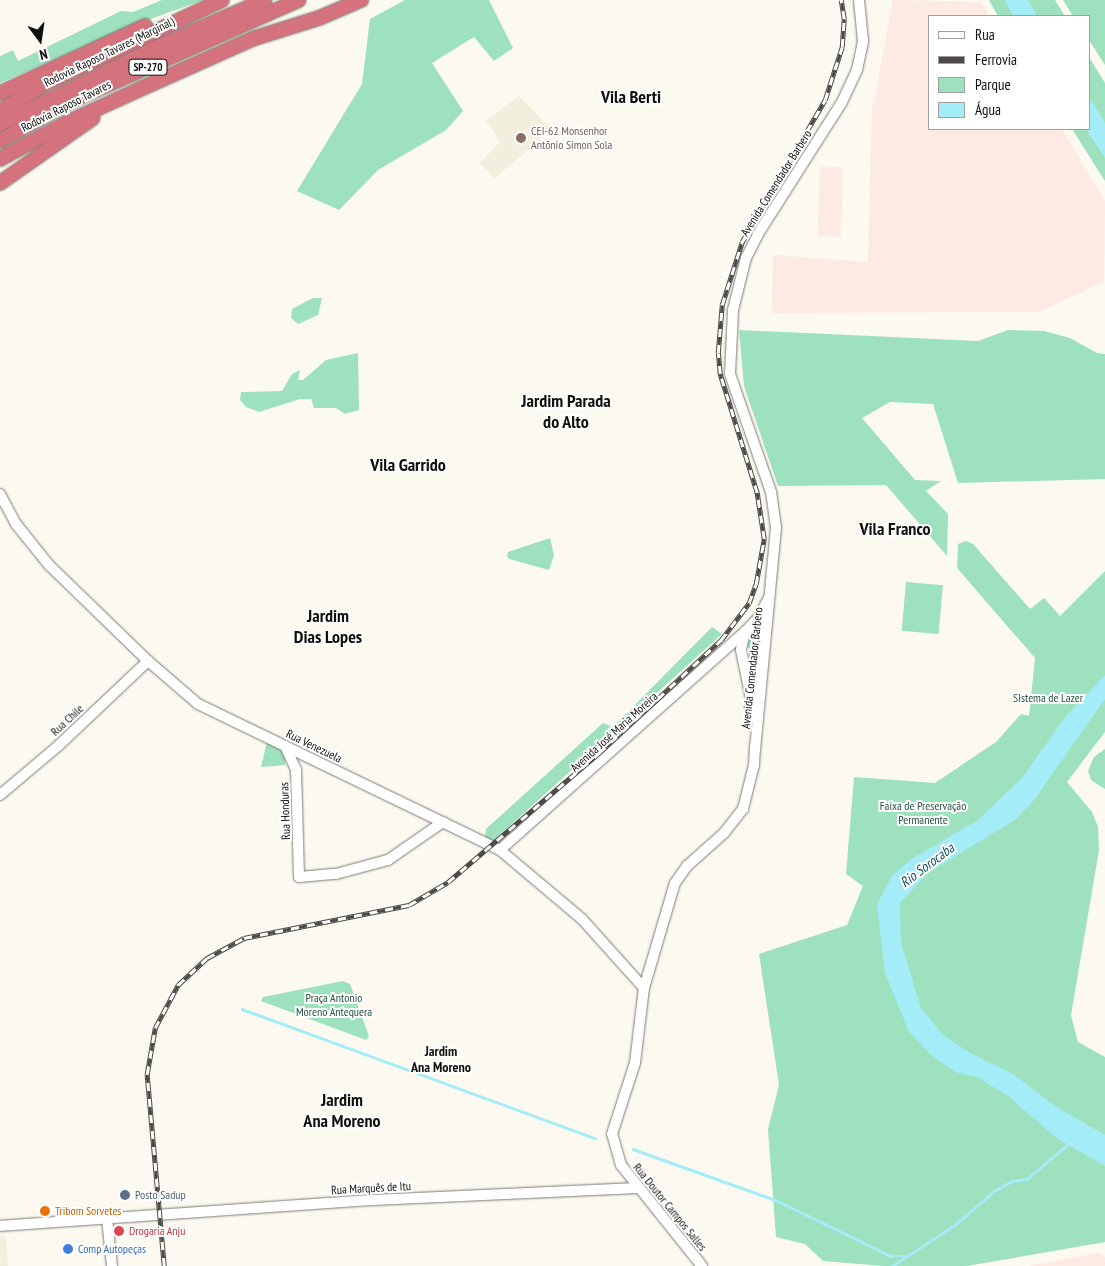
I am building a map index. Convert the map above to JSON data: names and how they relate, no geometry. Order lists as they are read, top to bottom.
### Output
{
  "streets": {
    "highway": ["Rodovia Raposo Tavares (Marginal)", "SP-270", "Rodovia Raposo Tavares"],
    "main road": [
      "Avenida Comendador Barbero",
      "Rua Chile",
      "Avenida José Maria Moreira",
      "Rua Venezuela",
      "Rua Honduras",
      "Rua Marquês de Itu",
      "Rua Doutor Campos Salles"
    ]
  },
  "crossings": [
    ["Avenida Comendador Barbero", "Avenida José Maria Moreira"],
    ["Avenida Comendador Barbero", "Rua Venezuela"],
    ["Avenida Comendador Barbero", "Rua Doutor Campos Salles"],
    ["Rua Chile", "Rua Venezuela"],
    ["Avenida José Maria Moreira", "Rua Venezuela"],
    ["Rua Venezuela", "Rua Honduras"],
    ["Rua Venezuela", "Rua Doutor Campos Salles"],
    ["Rua Marquês de Itu", "Rua Doutor Campos Salles"]
  ],
  "districts": [
    "Vila Berti",
    "Jardim Parada do Alto",
    "Vila Garrido",
    "Vila Franco",
    "Jardim Dias Lopes",
    "Jardim Ana Moreno",
    "Jardim Ana Moreno"
  ],
  "water": ["Rio Sorocaba"],
  "parks": ["SIstema de Lazer", "Faixa de Preservação Permanente", "Praça Antonio Moreno Antequera"],
  "places": [
    "CEI-62 Monsenhor Antõnio Simon Sola",
    "Posto Sadup",
    "Tribom Sorvetes",
    "Drogaria Anju",
    "Comp Autopeças"
  ],
  "legend": [
    "Rua",
    "Ferrovia",
    "Parque",
    "Água"
  ],
  "north": "bottom"
}
